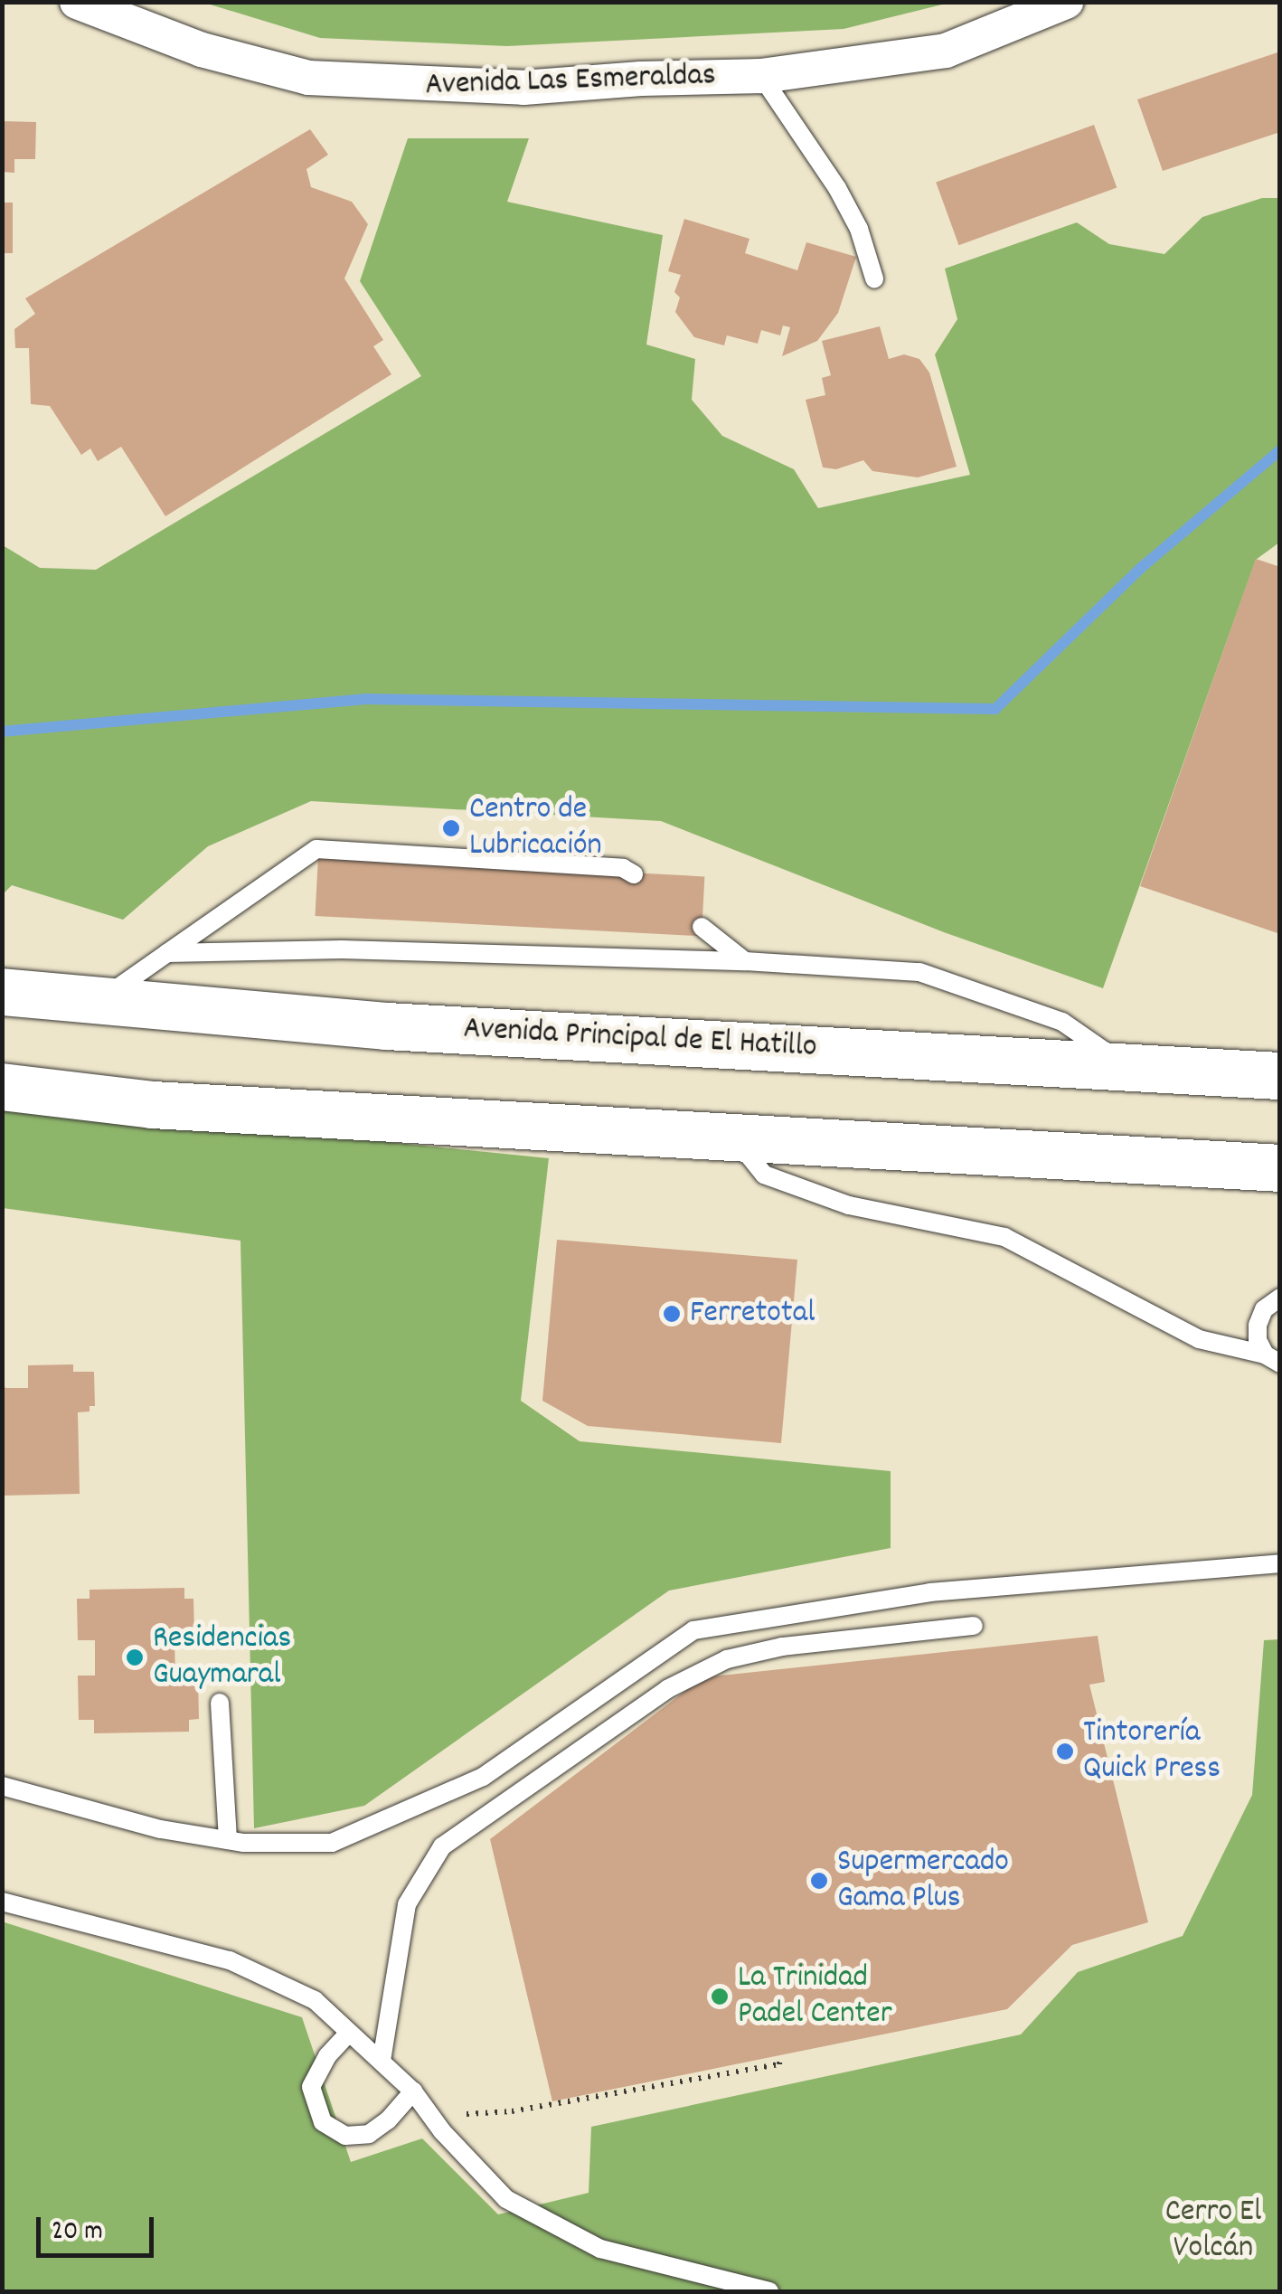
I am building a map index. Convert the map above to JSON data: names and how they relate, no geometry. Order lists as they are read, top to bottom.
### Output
{
  "streets": {
    "main road": ["Avenida Principal de El Hatillo"],
    "street": ["Avenida Las Esmeraldas"]
  },
  "parks": ["Cerro El Volcán"],
  "places": [
    "Centro de Lubricación",
    "Ferretotal",
    "Residencias Guaymaral",
    "Tintorería Quick Press",
    "Supermercado Gama Plus",
    "La Trinidad Padel Center"
  ],
  "scale_bar": "20 m"
}
